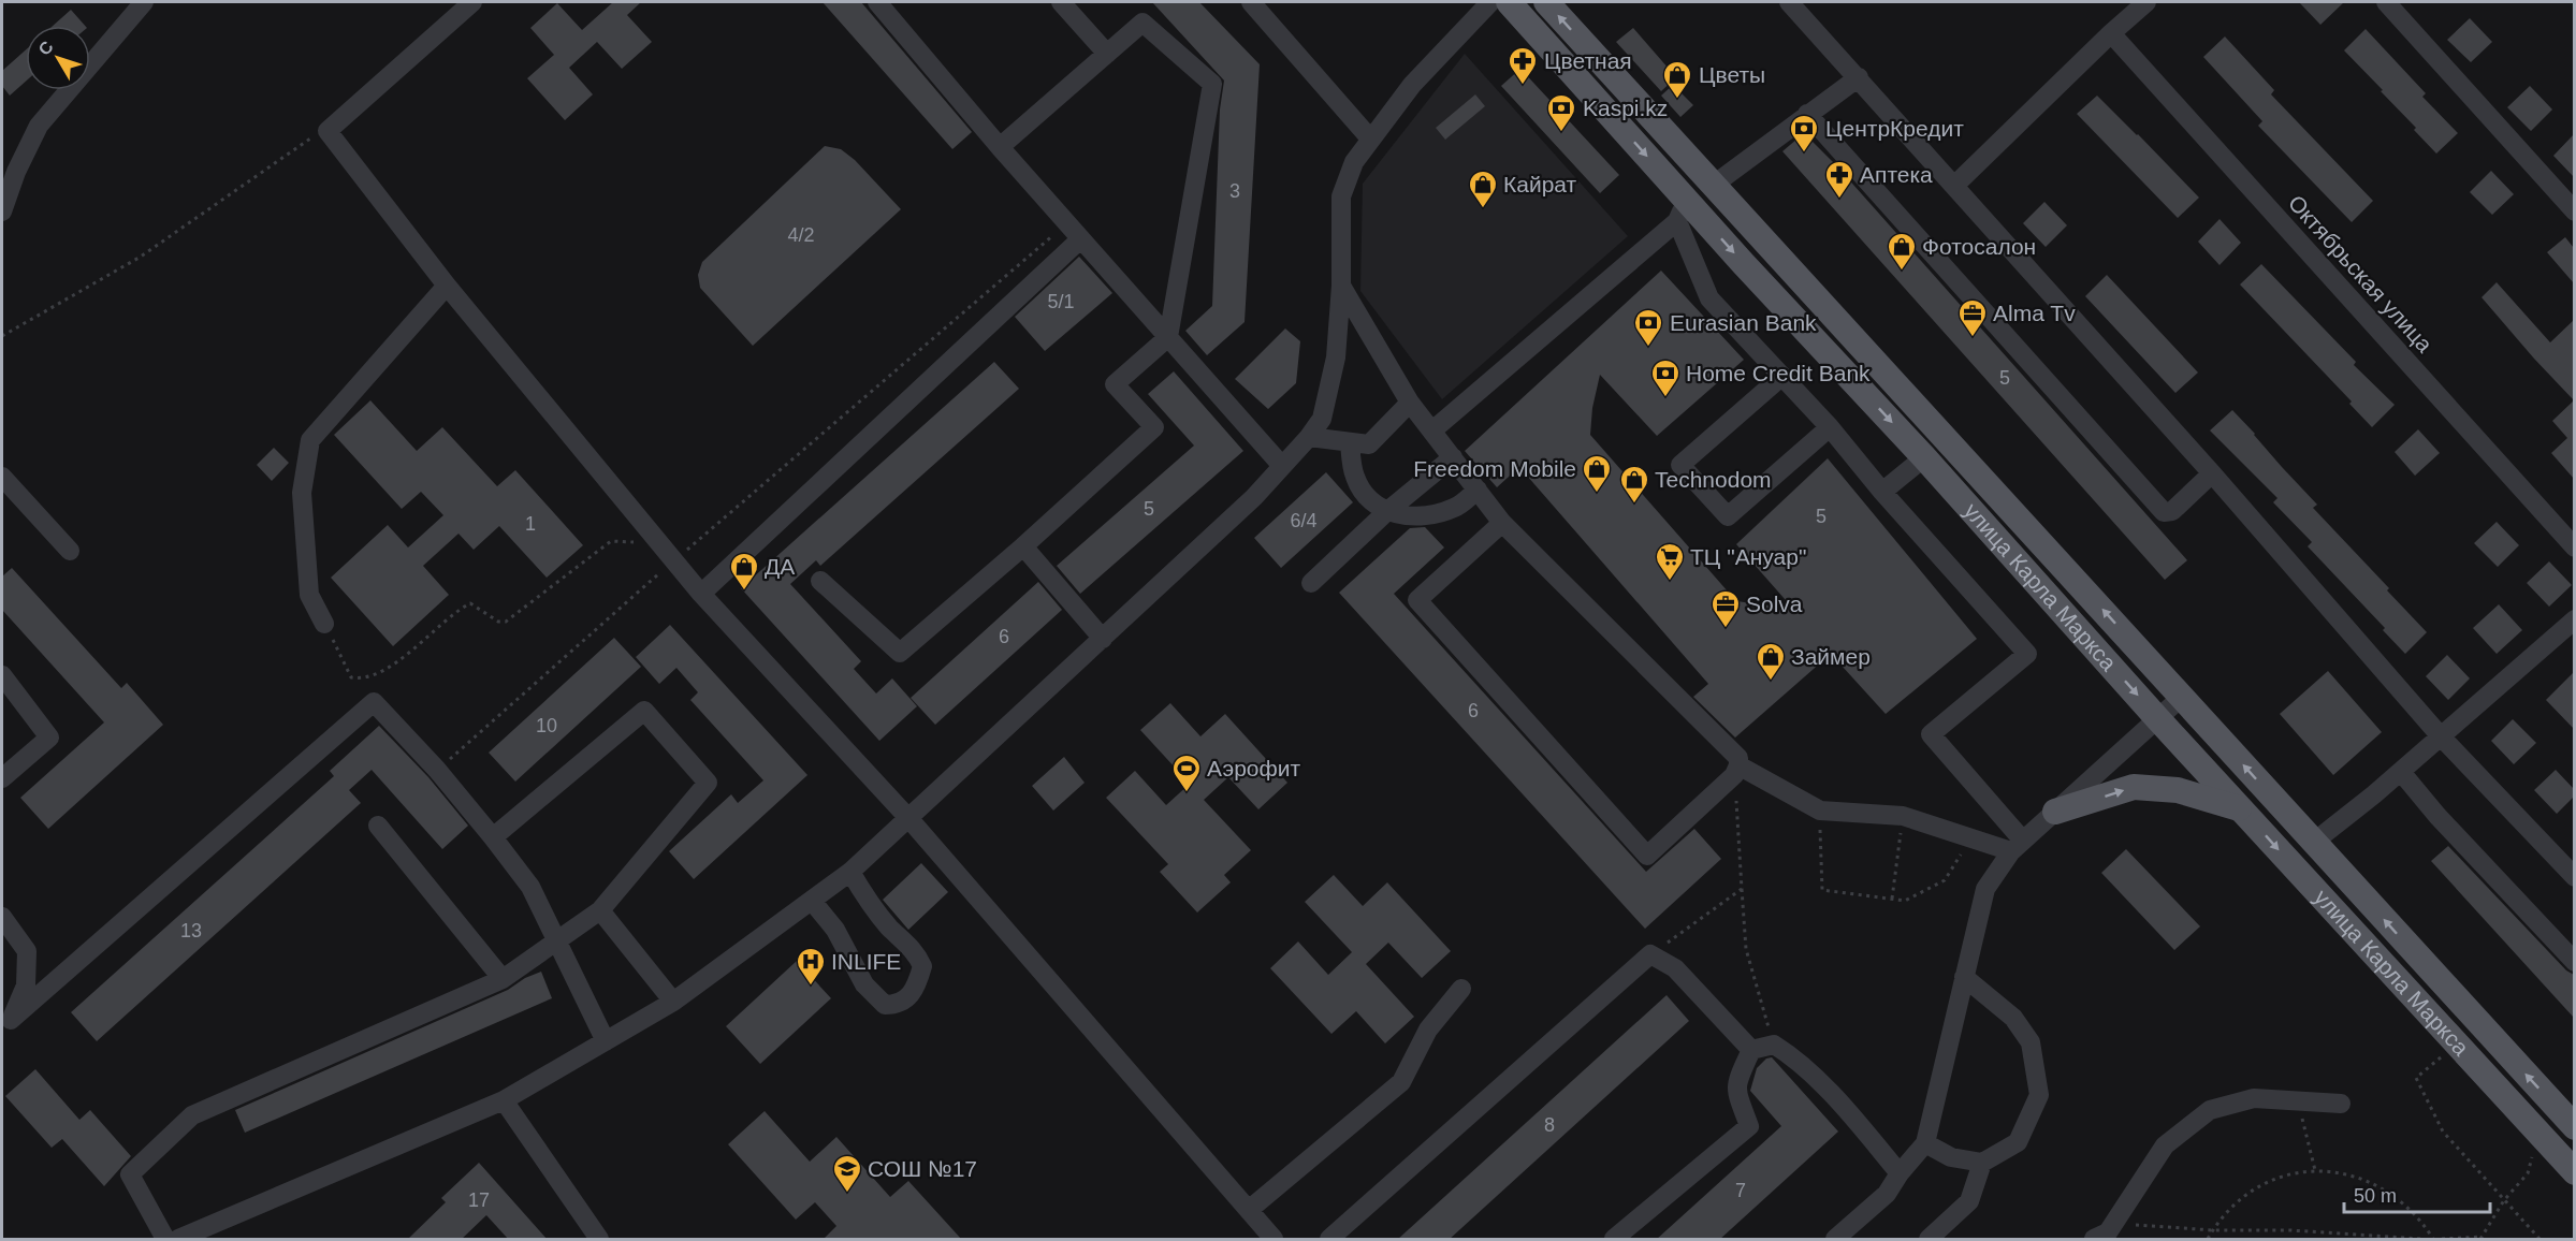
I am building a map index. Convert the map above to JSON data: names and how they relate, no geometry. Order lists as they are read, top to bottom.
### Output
{
  "streets": {
    "main road": ["улица Карла Маркса"],
    "street": ["Октябрьская улица"]
  },
  "places": {
    "pharmacy": ["Цветная", "Аптека"],
    "shop": [
      "Цветы",
      "Кайрат",
      "Фотосалон",
      "Freedom Mobile",
      "Technodom",
      "ДА",
      "Займер"
    ],
    "bank": [
      "Kaspi.kz",
      "ЦентрКредит",
      "Eurasian Bank",
      "Home Credit Bank"
    ],
    "office": ["Alma Tv", "Solva"],
    "supermarket": ["ТЦ \"Ануар\""],
    "sports": ["Аэрофит"],
    "hospital": ["INLIFE"],
    "school or university": ["СОШ №17"]
  },
  "house_numbers": [
    "3",
    "4/2",
    "5/1",
    "5",
    "5",
    "5",
    "6/4",
    "1",
    "6",
    "6",
    "10",
    "13",
    "8",
    "7",
    "17"
  ],
  "scale_bar": "50 m",
  "north": "top left"
}
